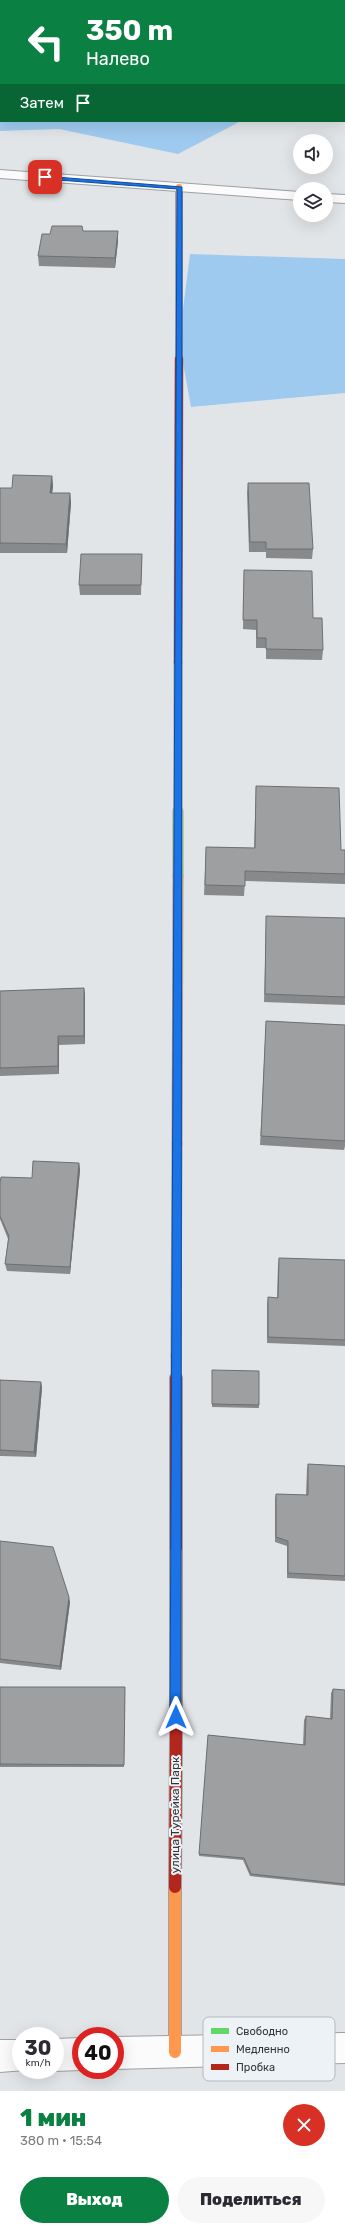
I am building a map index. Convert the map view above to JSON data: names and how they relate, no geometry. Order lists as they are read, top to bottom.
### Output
{
  "streets": {
    "street": ["улица Турейка Парк"]
  },
  "legend": ["Свободно", "Медленно", "Пробка"],
  "page": {
    "turn": ["350 m", "Налево"],
    "then": "Затем",
    "speed": "30 km/h",
    "limit": "40",
    "heading": ["1 мин", "380 m · 15:54"],
    "buttons": ["Выход", "Поделиться"]
  }
}
